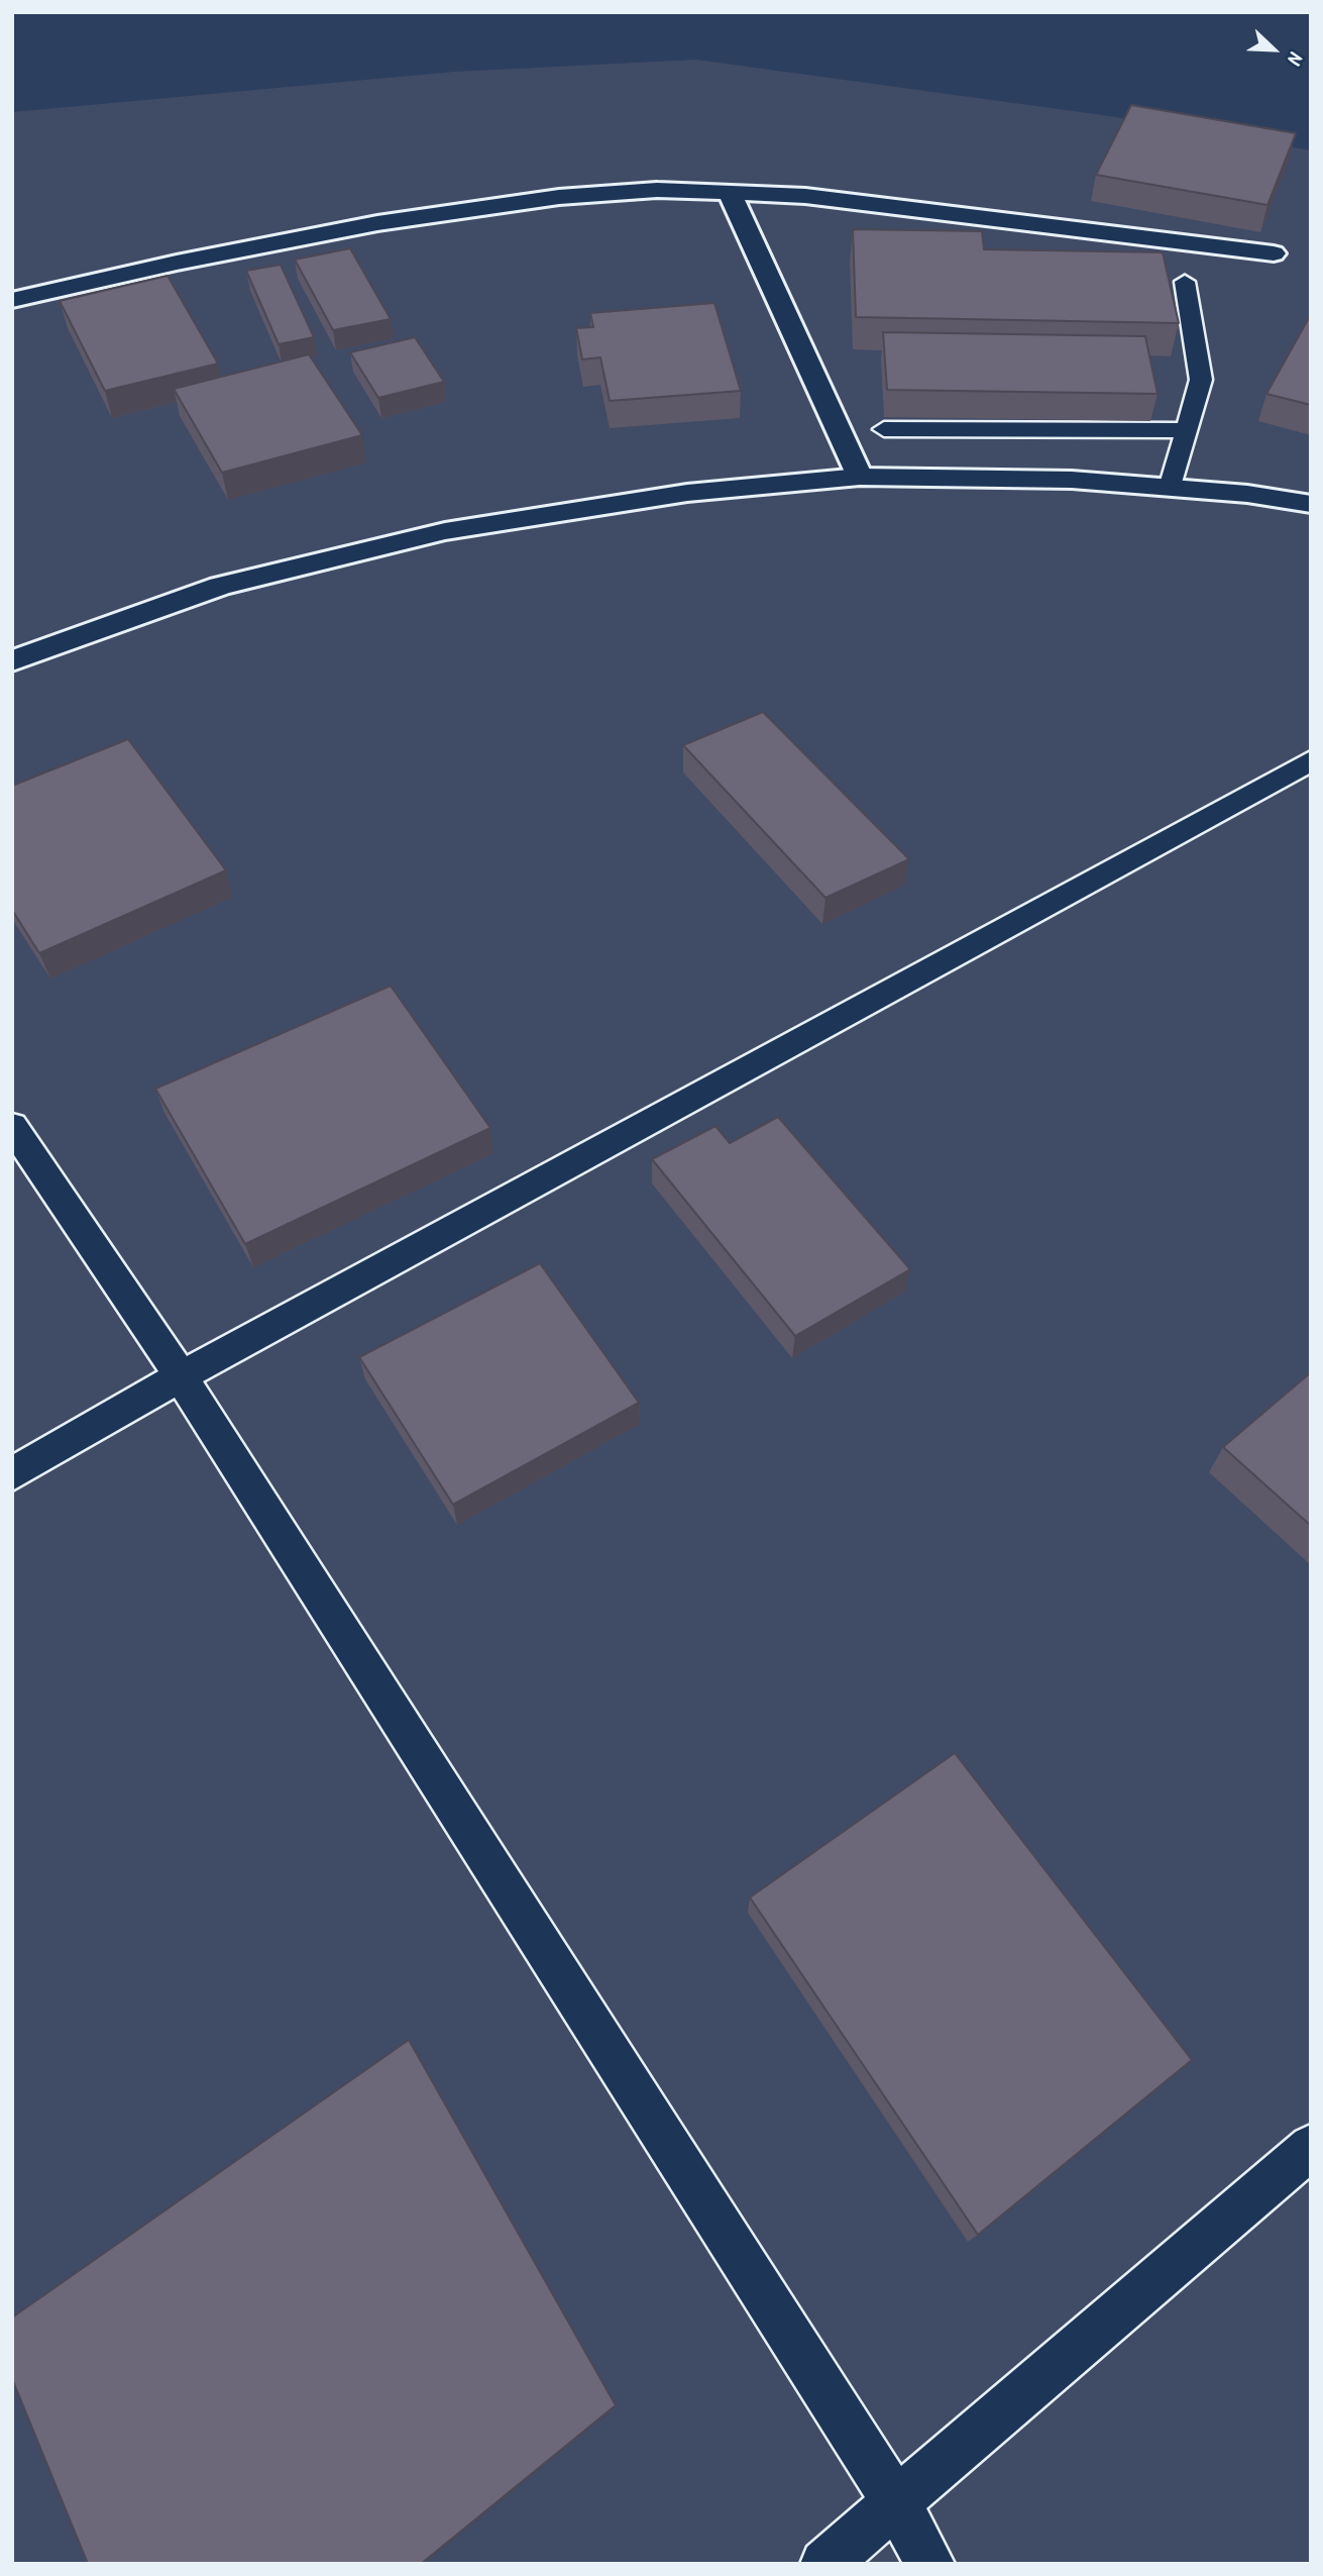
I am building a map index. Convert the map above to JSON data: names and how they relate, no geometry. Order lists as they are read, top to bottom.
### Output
{
  "north": "bottom right"
}
